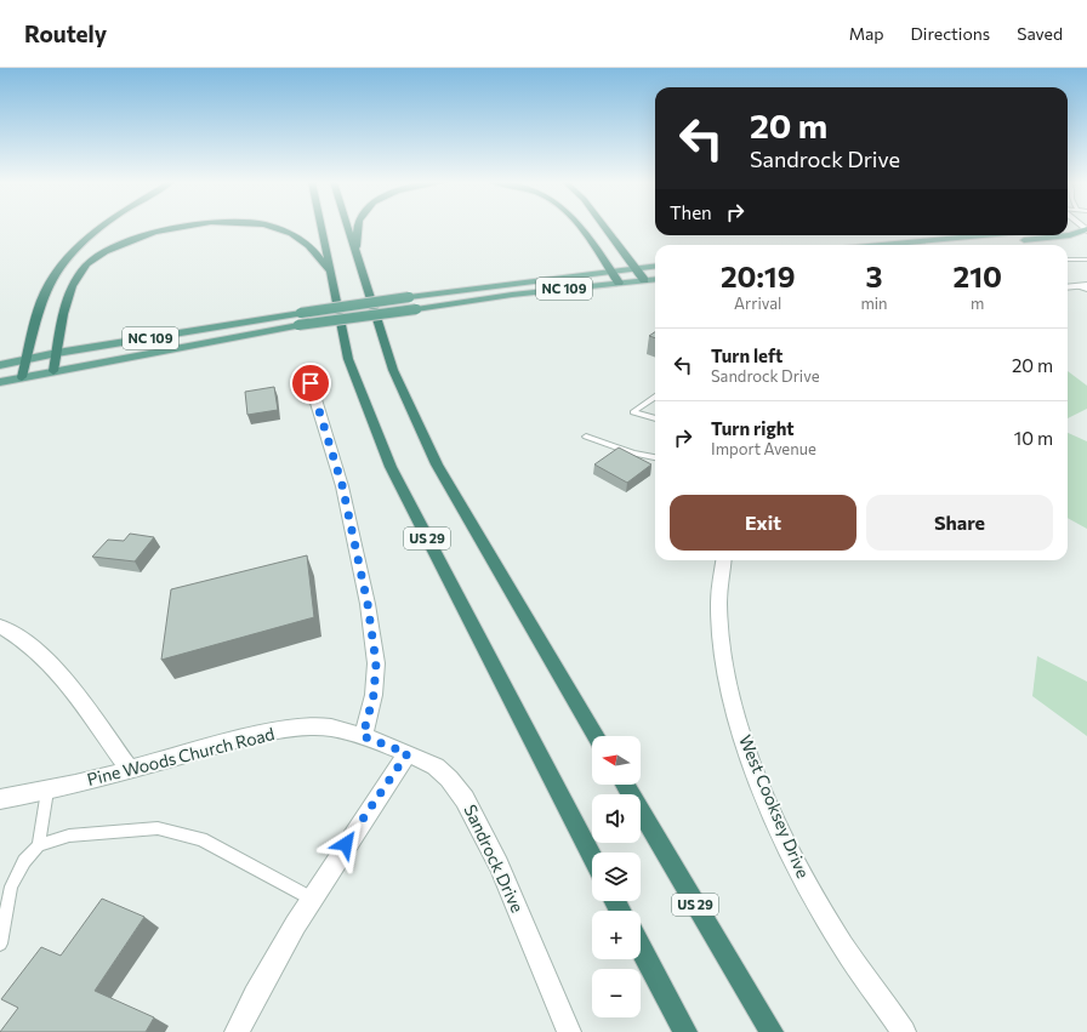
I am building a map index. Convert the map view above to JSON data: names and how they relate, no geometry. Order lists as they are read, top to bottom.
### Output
{
  "streets": {
    "highway": ["US 29"],
    "main road": ["NC 109"],
    "street": ["Pine Woods Church Road", "West Cooksey Drive", "Sandrock Drive"]
  },
  "crossings": [
    ["Pine Woods Church Road", "Sandrock Drive"]
  ],
  "north": "left",
  "page": {
    "header": "Routely",
    "nav": ["Map", "Directions", "Saved"],
    "turn": ["20 m", "Sandrock Drive"],
    "then": "Then",
    "eta": [
      "20:19",
      "Arrival",
      "3",
      "min",
      "210",
      "m"
    ],
    "list": [
      {
        "name": "Turn left",
        "note": "Sandrock Drive",
        "value": "20 m"
      },
      {
        "name": "Turn right",
        "note": "Import Avenue",
        "value": "10 m"
      }
    ],
    "buttons": ["Exit", "Share"],
    "map_buttons": ["+", "−"]
  }
}
